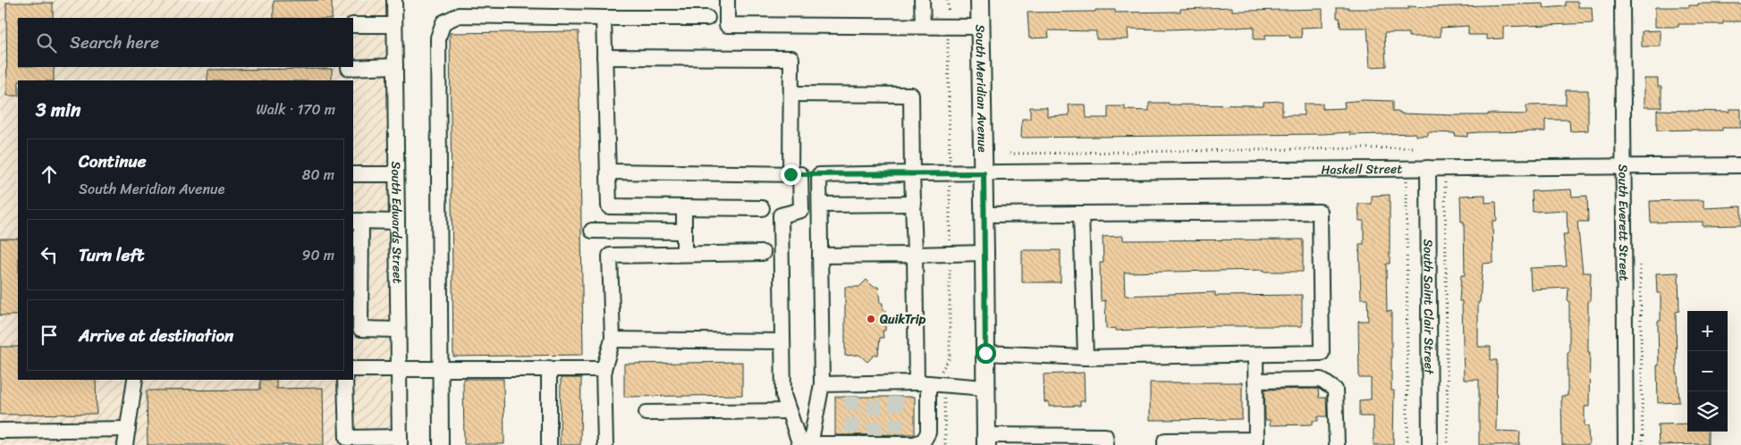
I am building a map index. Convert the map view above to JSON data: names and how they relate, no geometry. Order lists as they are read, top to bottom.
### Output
{
  "streets": {
    "main road": ["South Meridian Avenue"],
    "street": [
      "Haskell Street",
      "South Edwards Street",
      "South Everett Street",
      "South Saint Clair Street"
    ]
  },
  "crossings": [
    ["South Meridian Avenue", "Haskell Street"],
    ["Haskell Street", "South Everett Street"],
    ["Haskell Street", "South Saint Clair Street"]
  ],
  "places": ["QuikTrip"],
  "page": {
    "search": "Search here",
    "heading": ["3 min", "Walk · 170 m"],
    "list": [
      ["Continue", "South Meridian Avenue", "80 m"],
      ["Turn left", "90 m"],
      "Arrive at destination"
    ],
    "map_buttons": ["+", "−"]
  }
}
